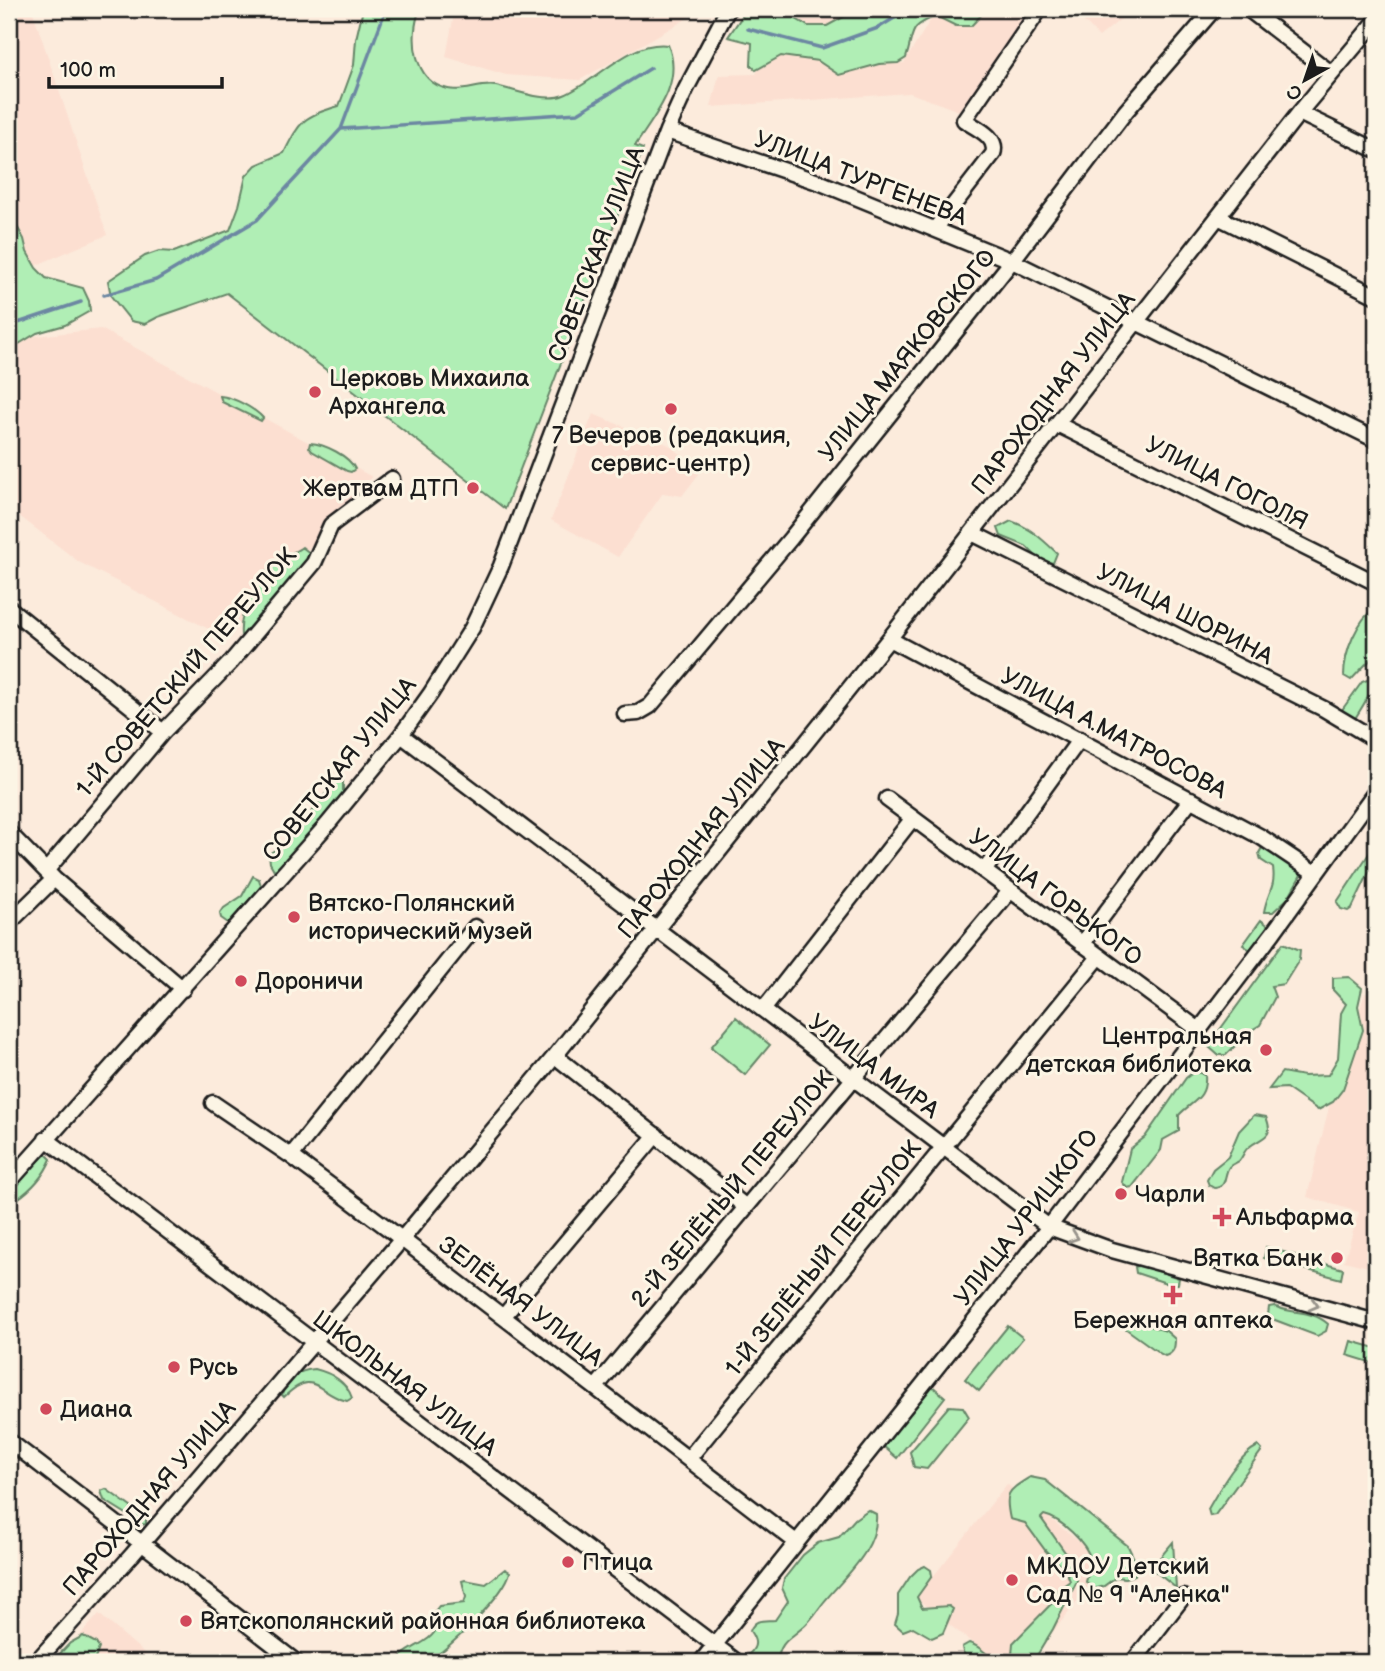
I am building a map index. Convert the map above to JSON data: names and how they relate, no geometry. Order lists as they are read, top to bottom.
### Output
{
  "streets": {
    "street": [
      "УЛИЦА ТУРГЕНЕВА",
      "СОВЕТСКАЯ УЛИЦА",
      "УЛИЦА МАЯКОВСКОГО",
      "ПАРОХОДНАЯ УЛИЦА",
      "УЛИЦА ГОГОЛЯ",
      "УЛИЦА ШОРИНА",
      "1-Й СОВЕТСКИЙ ПЕРЕУЛОК",
      "УЛИЦА А.МАТРОСОВА",
      "УЛИЦА ГОРЬКОГО",
      "УЛИЦА МИРА",
      "2-Й ЗЕЛЁНЫЙ ПЕРЕУЛОК",
      "УЛИЦА УРИЦКОГО",
      "1-Й ЗЕЛЁНЫЙ ПЕРЕУЛОК",
      "ЗЕЛЁНАЯ УЛИЦА",
      "ШКОЛЬНАЯ УЛИЦА"
    ]
  },
  "crossings": [
    ["УЛИЦА ТУРГЕНЕВА", "СОВЕТСКАЯ УЛИЦА"],
    ["УЛИЦА ТУРГЕНЕВА", "УЛИЦА МАЯКОВСКОГО"],
    ["УЛИЦА ТУРГЕНЕВА", "ПАРОХОДНАЯ УЛИЦА"],
    ["СОВЕТСКАЯ УЛИЦА", "УЛИЦА МИРА"],
    ["СОВЕТСКАЯ УЛИЦА", "ШКОЛЬНАЯ УЛИЦА"],
    ["ПАРОХОДНАЯ УЛИЦА", "УЛИЦА ГОГОЛЯ"],
    ["ПАРОХОДНАЯ УЛИЦА", "УЛИЦА ШОРИНА"],
    ["ПАРОХОДНАЯ УЛИЦА", "УЛИЦА А.МАТРОСОВА"],
    ["ПАРОХОДНАЯ УЛИЦА", "УЛИЦА МИРА"],
    ["ПАРОХОДНАЯ УЛИЦА", "ЗЕЛЁНАЯ УЛИЦА"],
    ["ПАРОХОДНАЯ УЛИЦА", "ШКОЛЬНАЯ УЛИЦА"],
    ["УЛИЦА А.МАТРОСОВА", "УЛИЦА УРИЦКОГО"],
    ["УЛИЦА ГОРЬКОГО", "2-Й ЗЕЛЁНЫЙ ПЕРЕУЛОК"],
    ["УЛИЦА ГОРЬКОГО", "УЛИЦА УРИЦКОГО"],
    ["УЛИЦА ГОРЬКОГО", "1-Й ЗЕЛЁНЫЙ ПЕРЕУЛОК"],
    ["УЛИЦА МИРА", "2-Й ЗЕЛЁНЫЙ ПЕРЕУЛОК"],
    ["УЛИЦА МИРА", "УЛИЦА УРИЦКОГО"],
    ["УЛИЦА МИРА", "1-Й ЗЕЛЁНЫЙ ПЕРЕУЛОК"],
    ["2-Й ЗЕЛЁНЫЙ ПЕРЕУЛОК", "ЗЕЛЁНАЯ УЛИЦА"],
    ["УЛИЦА УРИЦКОГО", "ЗЕЛЁНАЯ УЛИЦА"],
    ["УЛИЦА УРИЦКОГО", "ШКОЛЬНАЯ УЛИЦА"],
    ["1-Й ЗЕЛЁНЫЙ ПЕРЕУЛОК", "ЗЕЛЁНАЯ УЛИЦА"]
  ],
  "places": {
    "other": [
      "Церковь Михаила Архангела",
      "7 Вечеров (редакция, сервис-центр)",
      "Жертвам ДТП",
      "Вятско-Полянский исторический музей",
      "Дороничи",
      "Центральная детская библиотека",
      "Чарли",
      "Вятка Банк",
      "Русь",
      "Диана",
      "Птица",
      "МКДОУ Детский Сад № 9 \"Аленка\"",
      "Вятскополянский районная библиотека"
    ],
    "health": ["Альфарма", "Бережная аптека"]
  },
  "scale_bar": "100 m",
  "north": "bottom left"
}
